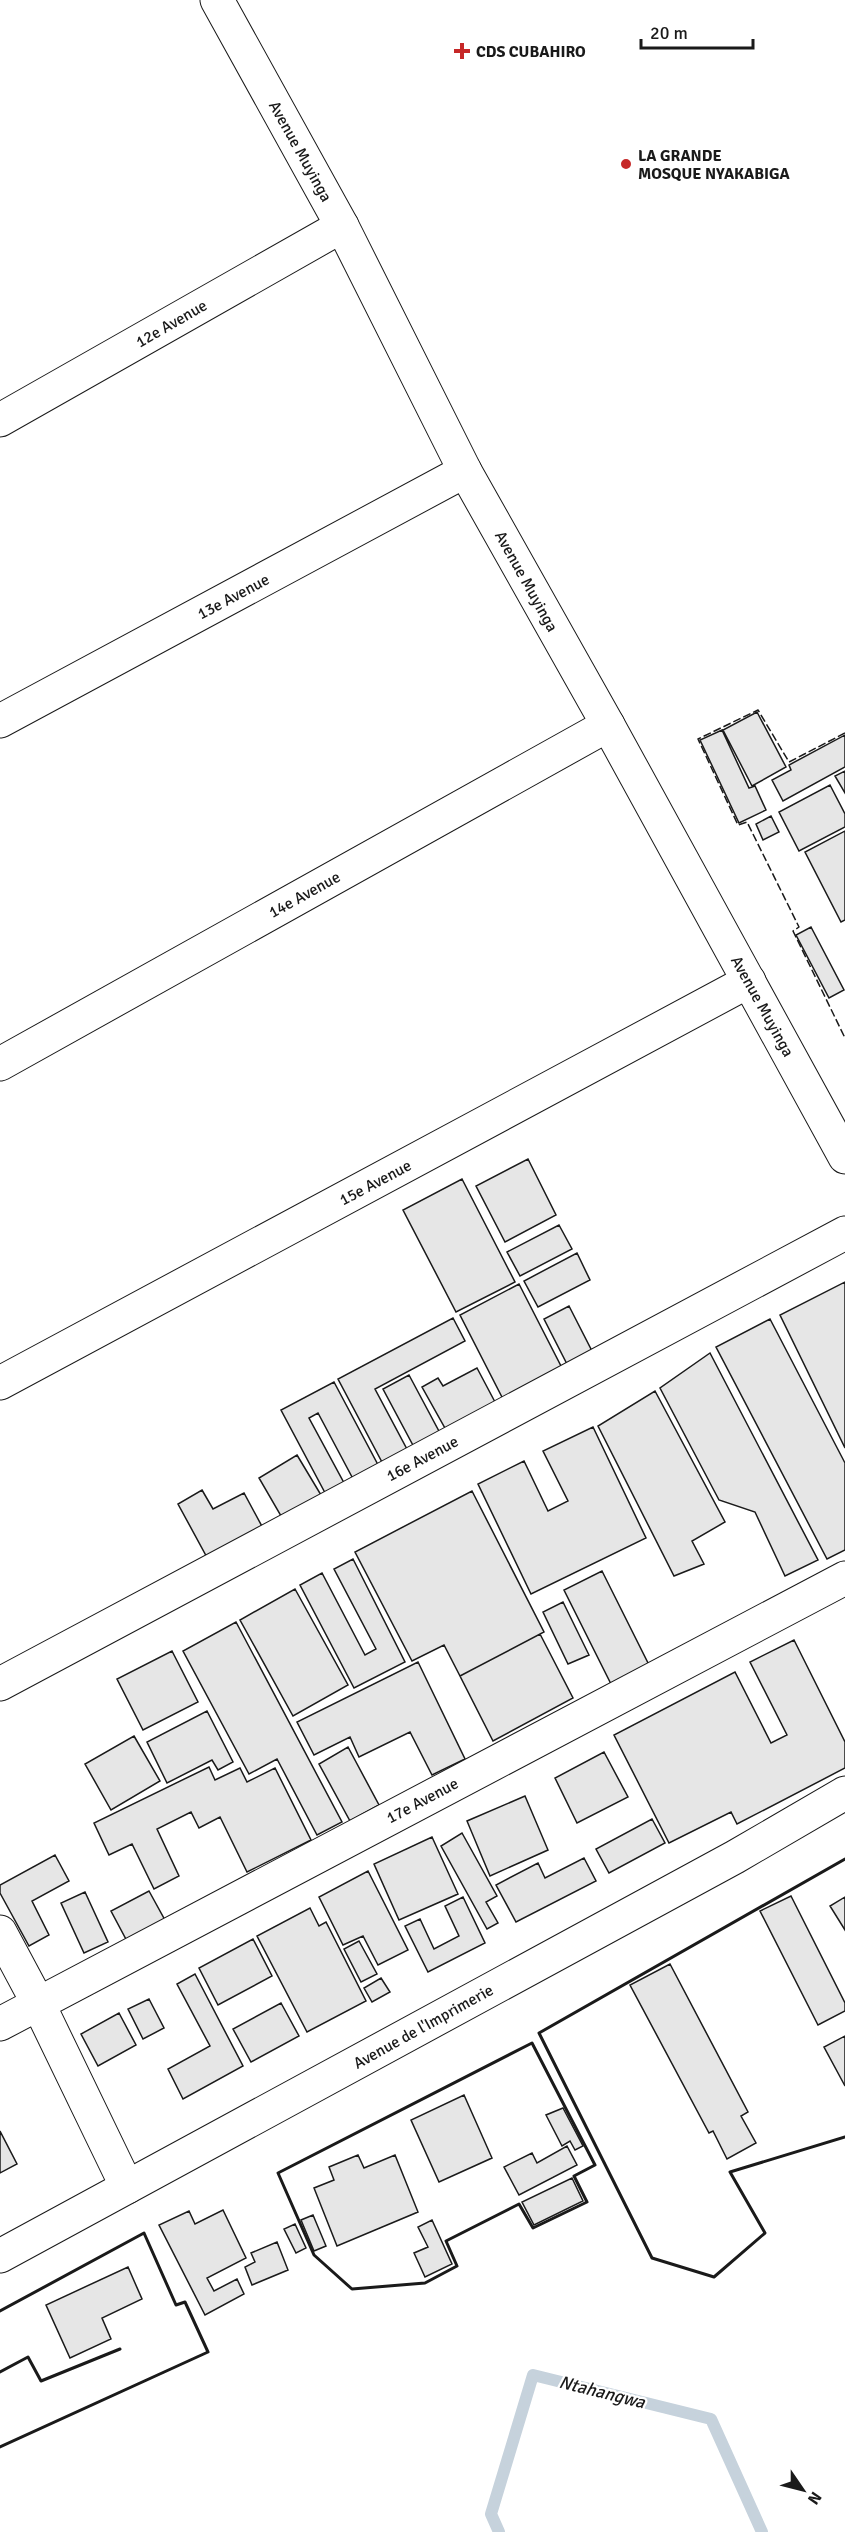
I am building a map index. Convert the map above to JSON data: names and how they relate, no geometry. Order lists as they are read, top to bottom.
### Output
{
  "streets": {
    "street": [
      "Avenue Muyinga",
      "12e Avenue",
      "13e Avenue",
      "14e Avenue",
      "15e Avenue",
      "16e Avenue",
      "17e Avenue",
      "Avenue de l'Imprimerie"
    ]
  },
  "crossings": [
    ["Avenue Muyinga", "12e Avenue"],
    ["Avenue Muyinga", "13e Avenue"],
    ["Avenue Muyinga", "14e Avenue"],
    ["Avenue Muyinga", "15e Avenue"]
  ],
  "water": ["Ntahangwa"],
  "places": {
    "health": ["CDS CUBAHIRO"],
    "other": ["LA GRANDE MOSQUE NYAKABIGA"]
  },
  "scale_bar": "20 m",
  "north": "bottom right"
}
